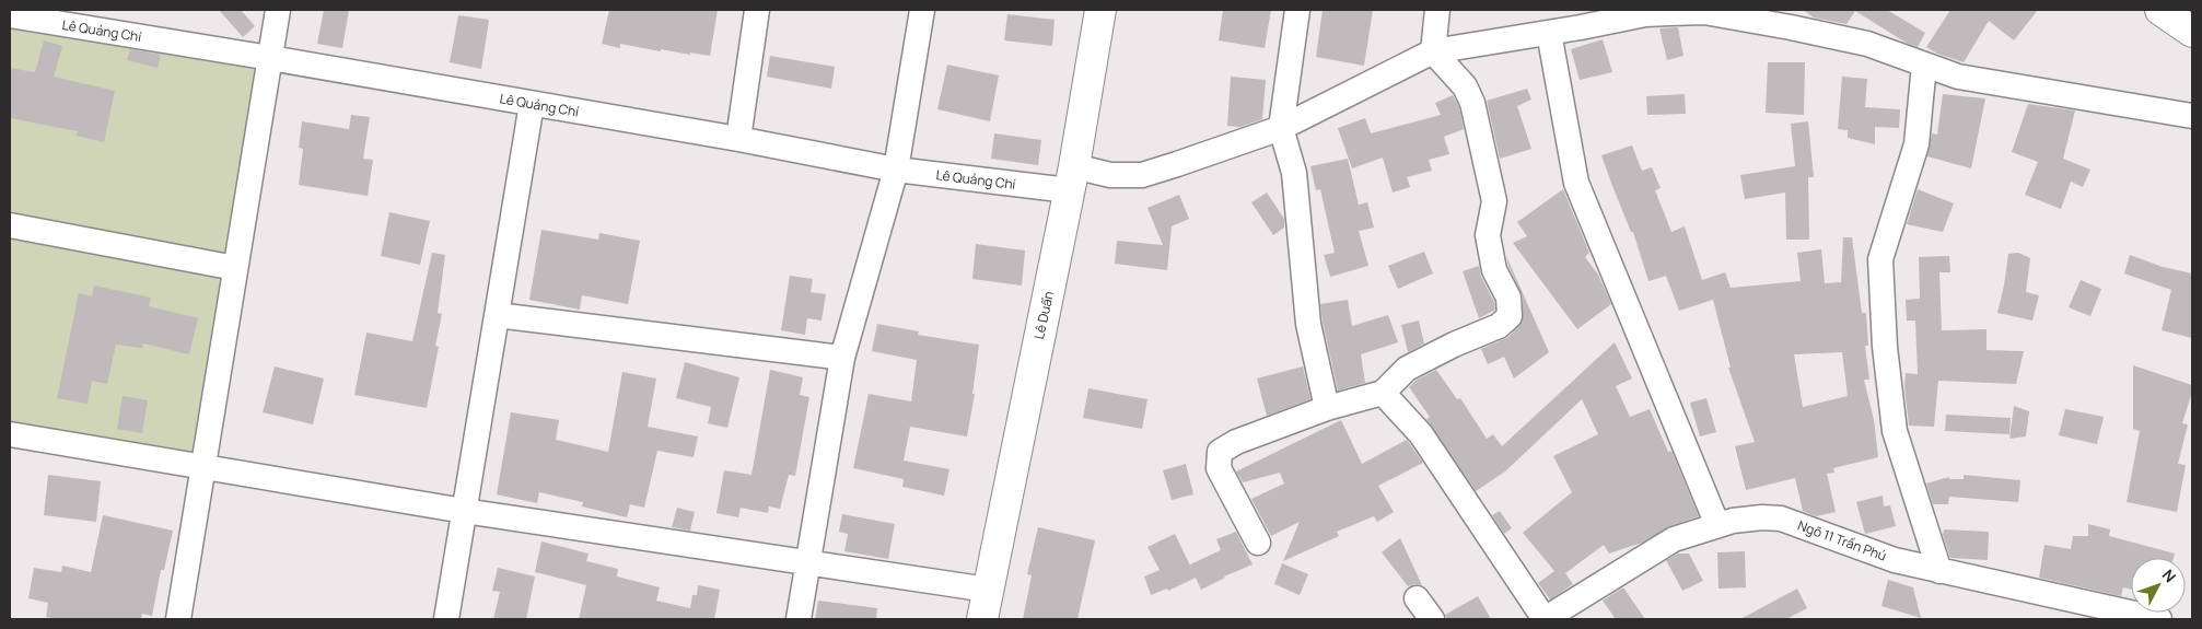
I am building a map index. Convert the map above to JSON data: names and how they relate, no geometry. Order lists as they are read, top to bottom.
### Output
{
  "streets": {
    "main road": ["Lê Duẩn"],
    "street": ["Lê Quảng Chí", "Ngõ 11 Trần Phú"]
  },
  "crossings": [
    ["Lê Quảng Chí", "Lê Duẩn"]
  ],
  "north": "top right"
}
